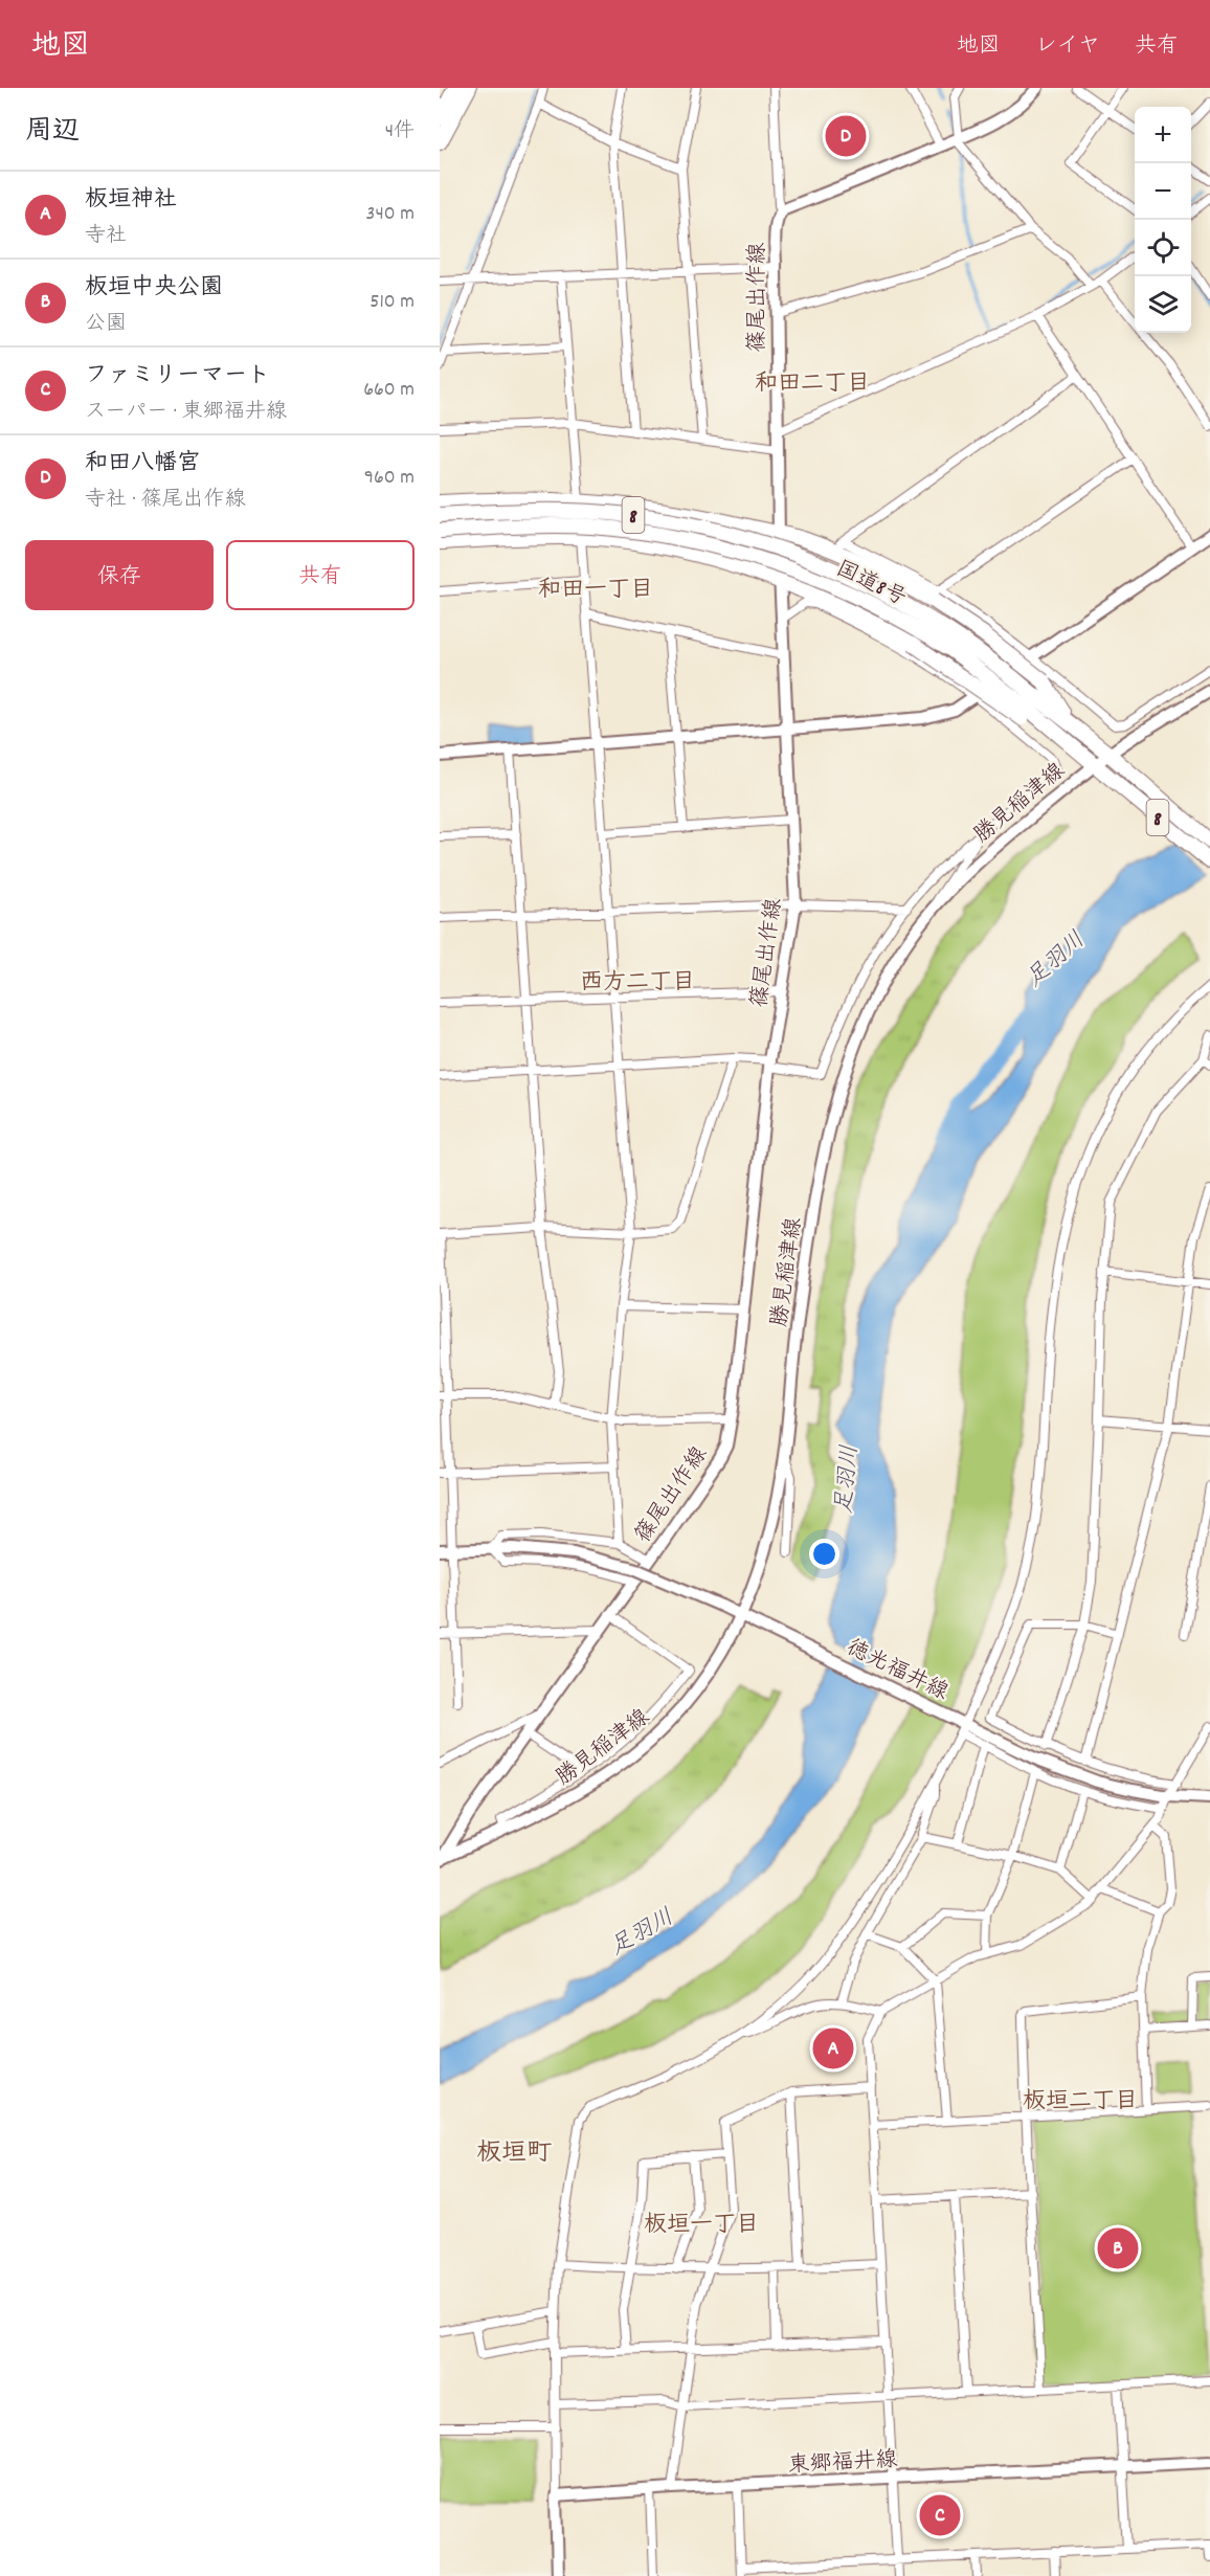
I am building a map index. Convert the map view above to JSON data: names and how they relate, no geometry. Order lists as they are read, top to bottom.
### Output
{
  "streets": {
    "highway": ["8", "国道8号"],
    "main road": [
      "篠尾出作線",
      "勝見稲津線",
      "徳光福井線",
      "東郷福井線"
    ]
  },
  "crossings": [
    ["篠尾出作線", "8"],
    ["篠尾出作線", "勝見稲津線"],
    ["8", "国道8号"],
    ["国道8号", "勝見稲津線"],
    ["勝見稲津線", "徳光福井線"]
  ],
  "districts": [
    "和田二丁目",
    "和田一丁目",
    "西方二丁目",
    "板垣二丁目",
    "板垣町",
    "板垣一丁目"
  ],
  "water": ["足羽川"],
  "page": {
    "header": "地図",
    "nav": ["地図", "レイヤ", "共有"],
    "heading": ["周辺", "4件"],
    "map_buttons": ["+", "−"],
    "pins": [
      "D",
      "A",
      "B",
      "C"
    ],
    "list": [
      {
        "mark": "A",
        "name": "板垣神社",
        "note": "寺社",
        "value": "340 m"
      },
      {
        "mark": "B",
        "name": "板垣中央公園",
        "note": "公園",
        "value": "510 m"
      },
      {
        "mark": "C",
        "name": "ファミリーマート",
        "note": "スーパー · 東郷福井線",
        "value": "660 m"
      },
      {
        "mark": "D",
        "name": "和田八幡宮",
        "note": "寺社 · 篠尾出作線",
        "value": "960 m"
      }
    ],
    "buttons": ["保存", "共有"]
  }
}
